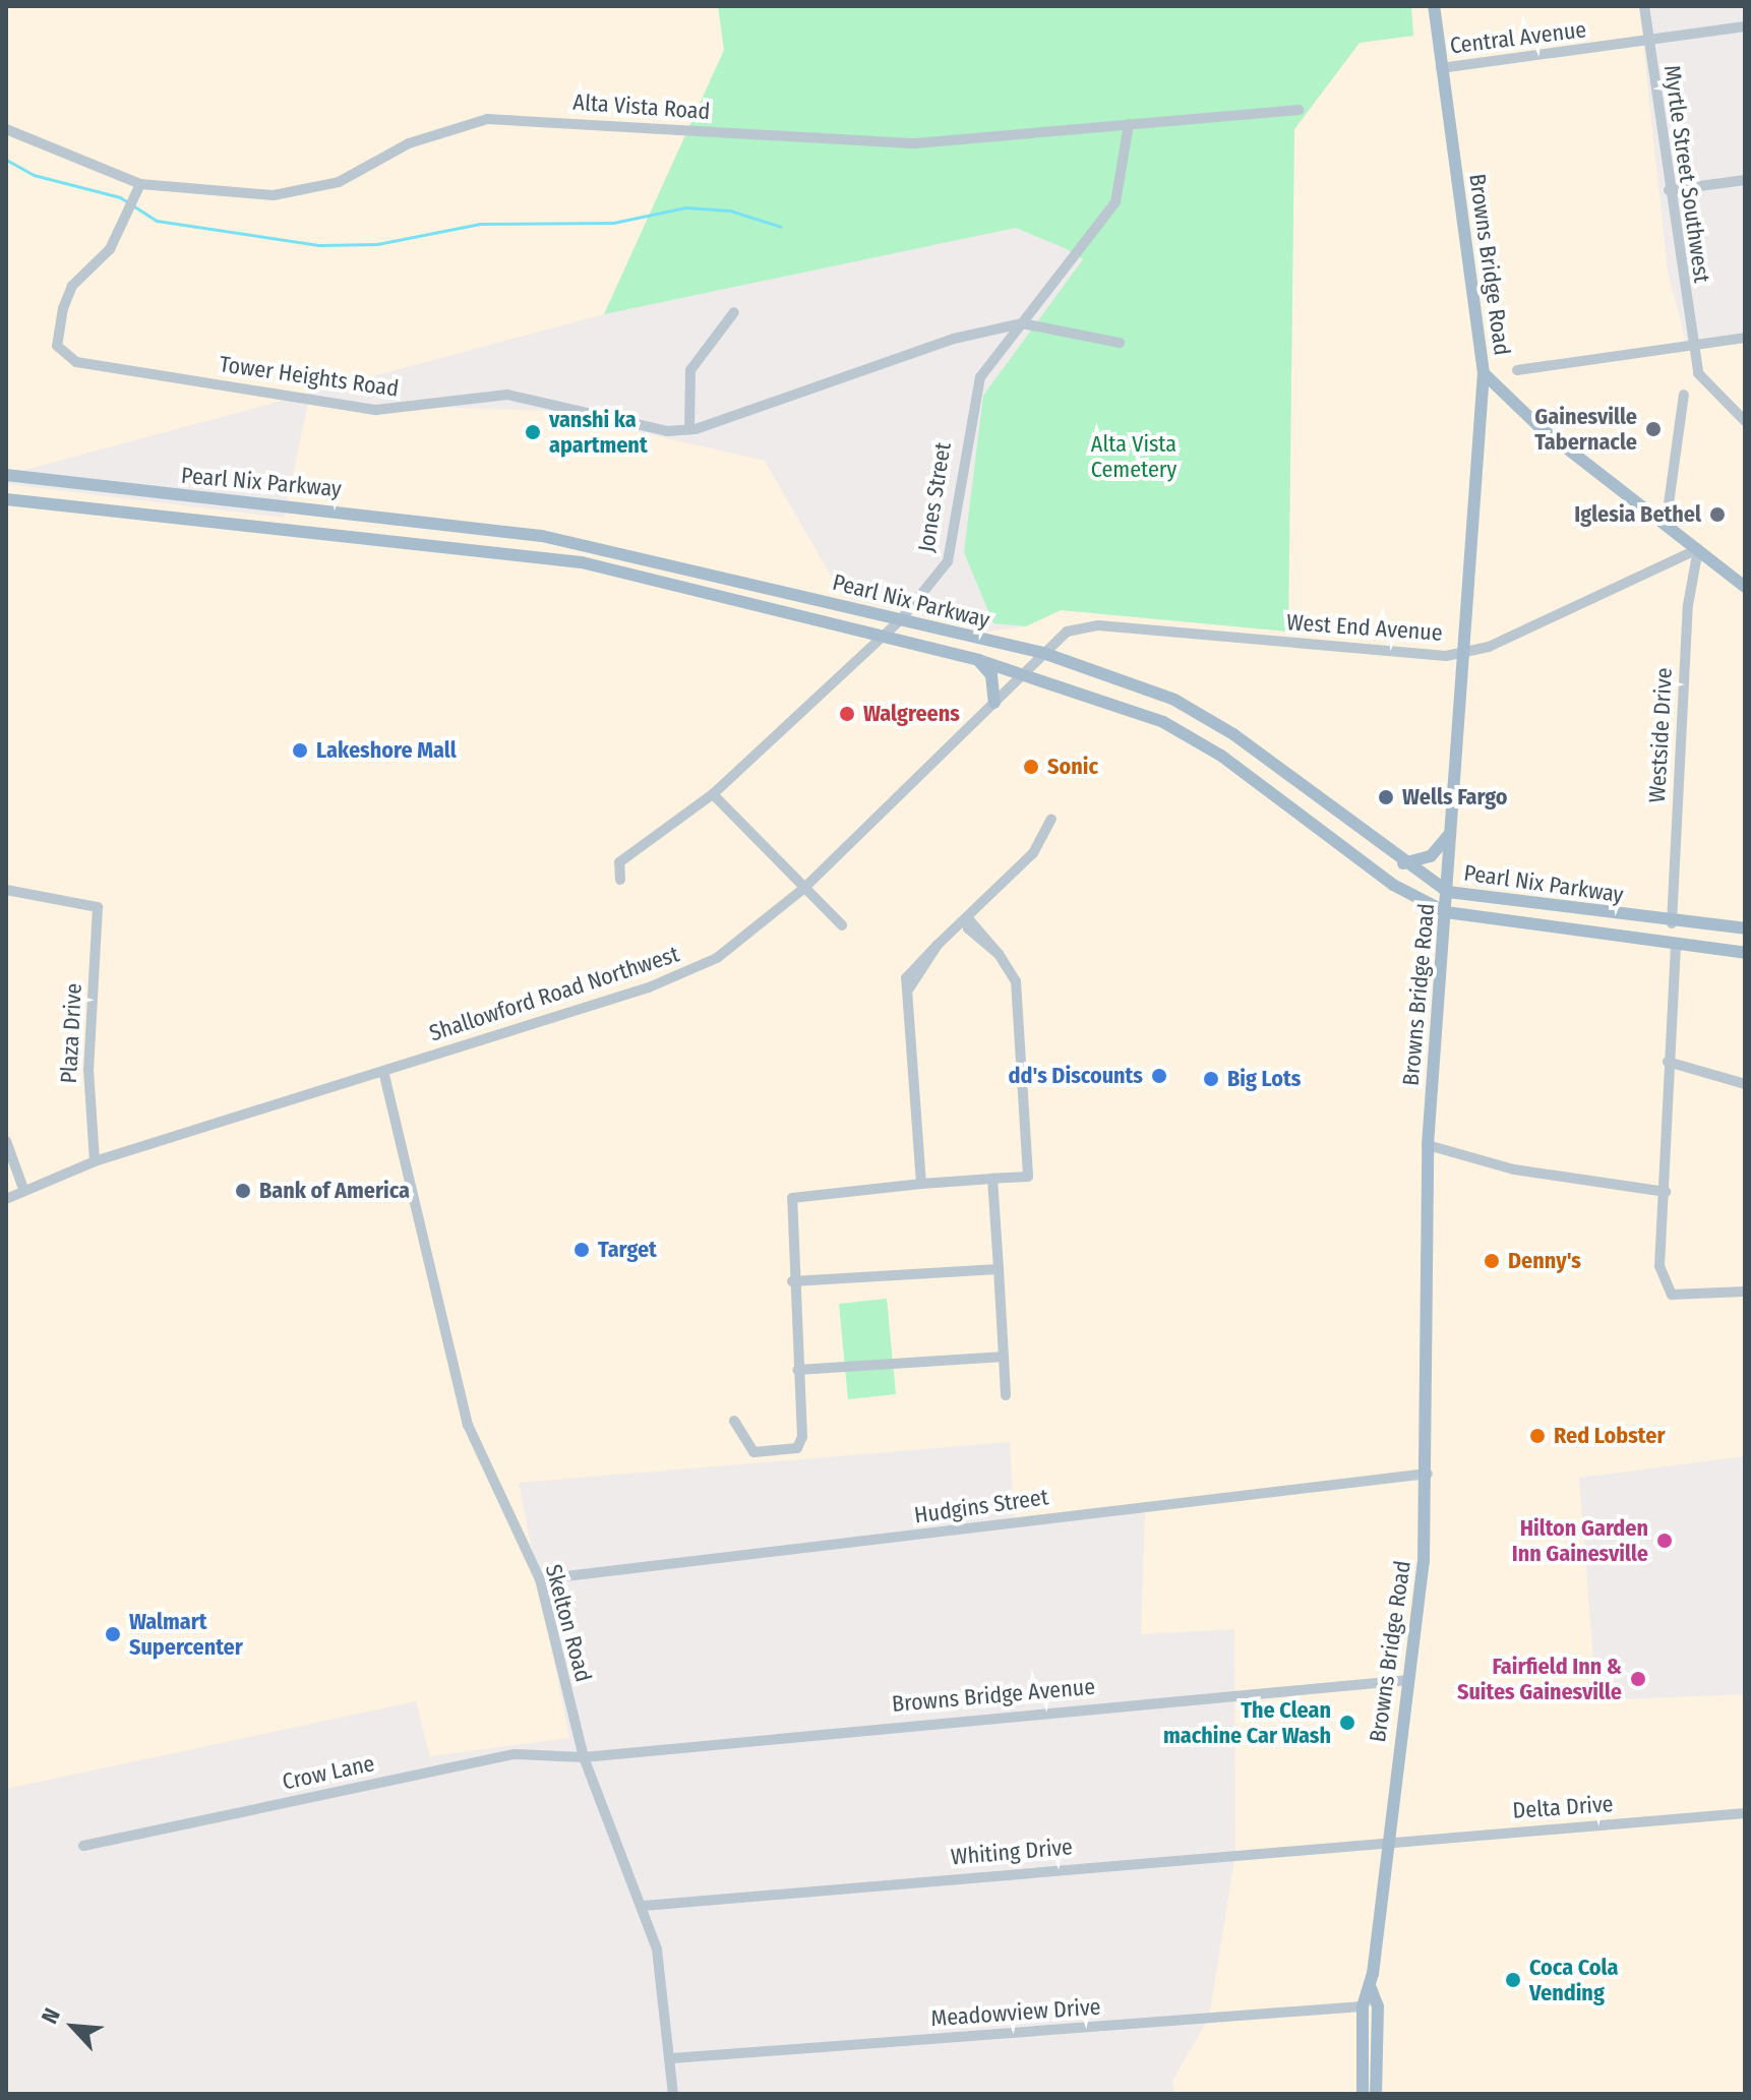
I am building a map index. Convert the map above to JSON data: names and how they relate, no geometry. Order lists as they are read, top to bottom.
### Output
{
  "streets": {
    "main road": ["Browns Bridge Road", "Pearl Nix Parkway"],
    "street": [
      "Central Avenue",
      "Alta Vista Road",
      "Myrtle Street Southwest",
      "Tower Heights Road",
      "Jones Street",
      "West End Avenue",
      "Westside Drive",
      "Shallowford Road Northwest",
      "Plaza Drive",
      "Hudgins Street",
      "Skelton Road",
      "Browns Bridge Avenue",
      "Crow Lane",
      "Delta Drive",
      "Whiting Drive",
      "Meadowview Drive"
    ]
  },
  "crossings": [
    ["Central Avenue", "Myrtle Street Southwest"],
    ["Central Avenue", "Browns Bridge Road"],
    ["Alta Vista Road", "Tower Heights Road"],
    ["Alta Vista Road", "Jones Street"],
    ["Browns Bridge Road", "Pearl Nix Parkway"],
    ["Browns Bridge Road", "West End Avenue"],
    ["Browns Bridge Road", "Hudgins Street"],
    ["Browns Bridge Road", "Browns Bridge Avenue"],
    ["Browns Bridge Road", "Delta Drive"],
    ["Browns Bridge Road", "Whiting Drive"],
    ["Browns Bridge Road", "Meadowview Drive"],
    ["Tower Heights Road", "Jones Street"],
    ["Pearl Nix Parkway", "Jones Street"],
    ["Pearl Nix Parkway", "West End Avenue"],
    ["Pearl Nix Parkway", "Westside Drive"],
    ["Pearl Nix Parkway", "Shallowford Road Northwest"],
    ["West End Avenue", "Westside Drive"],
    ["West End Avenue", "Shallowford Road Northwest"],
    ["Shallowford Road Northwest", "Plaza Drive"],
    ["Shallowford Road Northwest", "Skelton Road"],
    ["Hudgins Street", "Skelton Road"],
    ["Skelton Road", "Browns Bridge Avenue"],
    ["Skelton Road", "Crow Lane"],
    ["Skelton Road", "Whiting Drive"],
    ["Skelton Road", "Meadowview Drive"],
    ["Browns Bridge Avenue", "Crow Lane"],
    ["Delta Drive", "Whiting Drive"]
  ],
  "parks": ["Alta Vista Cemetery"],
  "places": [
    "Gainesville Tabernacle",
    "vanshi ka apartment",
    "Iglesia Bethel",
    "Walgreens",
    "Lakeshore Mall",
    "Sonic",
    "Wells Fargo",
    "dd's Discounts",
    "Big Lots",
    "Bank of America",
    "Target",
    "Denny's",
    "Red Lobster",
    "Hilton Garden Inn Gainesville",
    "Walmart Supercenter",
    "Fairfield Inn & Suites Gainesville",
    "The Clean machine Car Wash",
    "Coca Cola Vending"
  ],
  "north": "top left"
}
